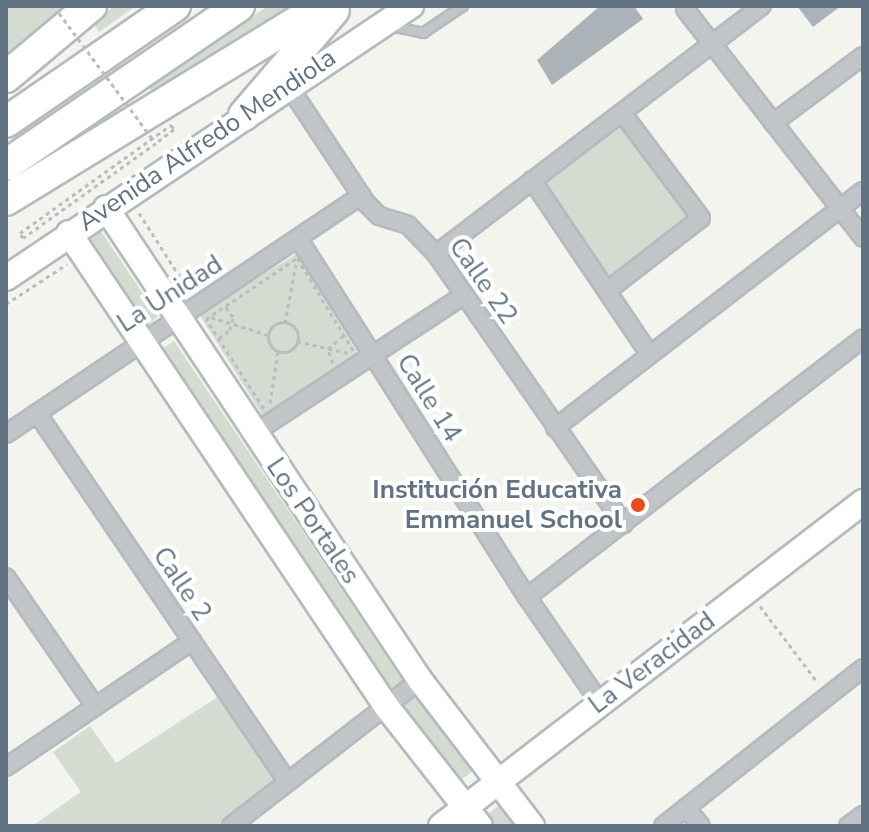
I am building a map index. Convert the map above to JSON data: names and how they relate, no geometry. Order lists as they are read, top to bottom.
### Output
{
  "streets": {
    "street": [
      "Avenida Alfredo Mendiola",
      "Calle 22",
      "La Unidad",
      "Calle 14",
      "Los Portales",
      "Calle 2",
      "La Veracidad"
    ]
  },
  "crossings": [
    ["Avenida Alfredo Mendiola", "Calle 22"],
    ["Avenida Alfredo Mendiola", "Los Portales"],
    ["Calle 22", "La Unidad"],
    ["La Unidad", "Calle 14"],
    ["La Unidad", "Los Portales"],
    ["La Unidad", "Calle 2"],
    ["Calle 14", "La Veracidad"],
    ["Los Portales", "La Veracidad"]
  ],
  "places": ["Institución Educativa Emmanuel School"]
}
